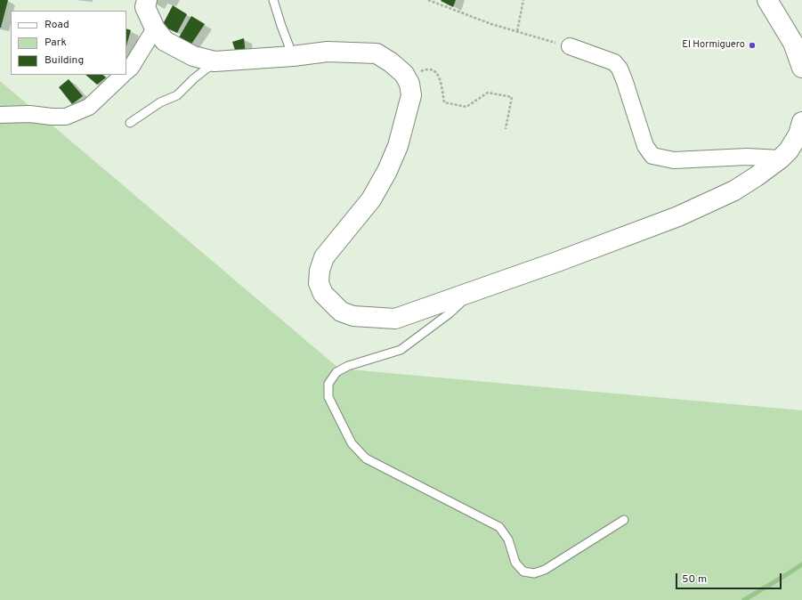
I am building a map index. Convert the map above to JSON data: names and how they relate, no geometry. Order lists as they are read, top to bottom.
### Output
{
  "places": ["El Hormiguero"],
  "legend": ["Road", "Park", "Building"],
  "scale_bar": "50 m"
}
